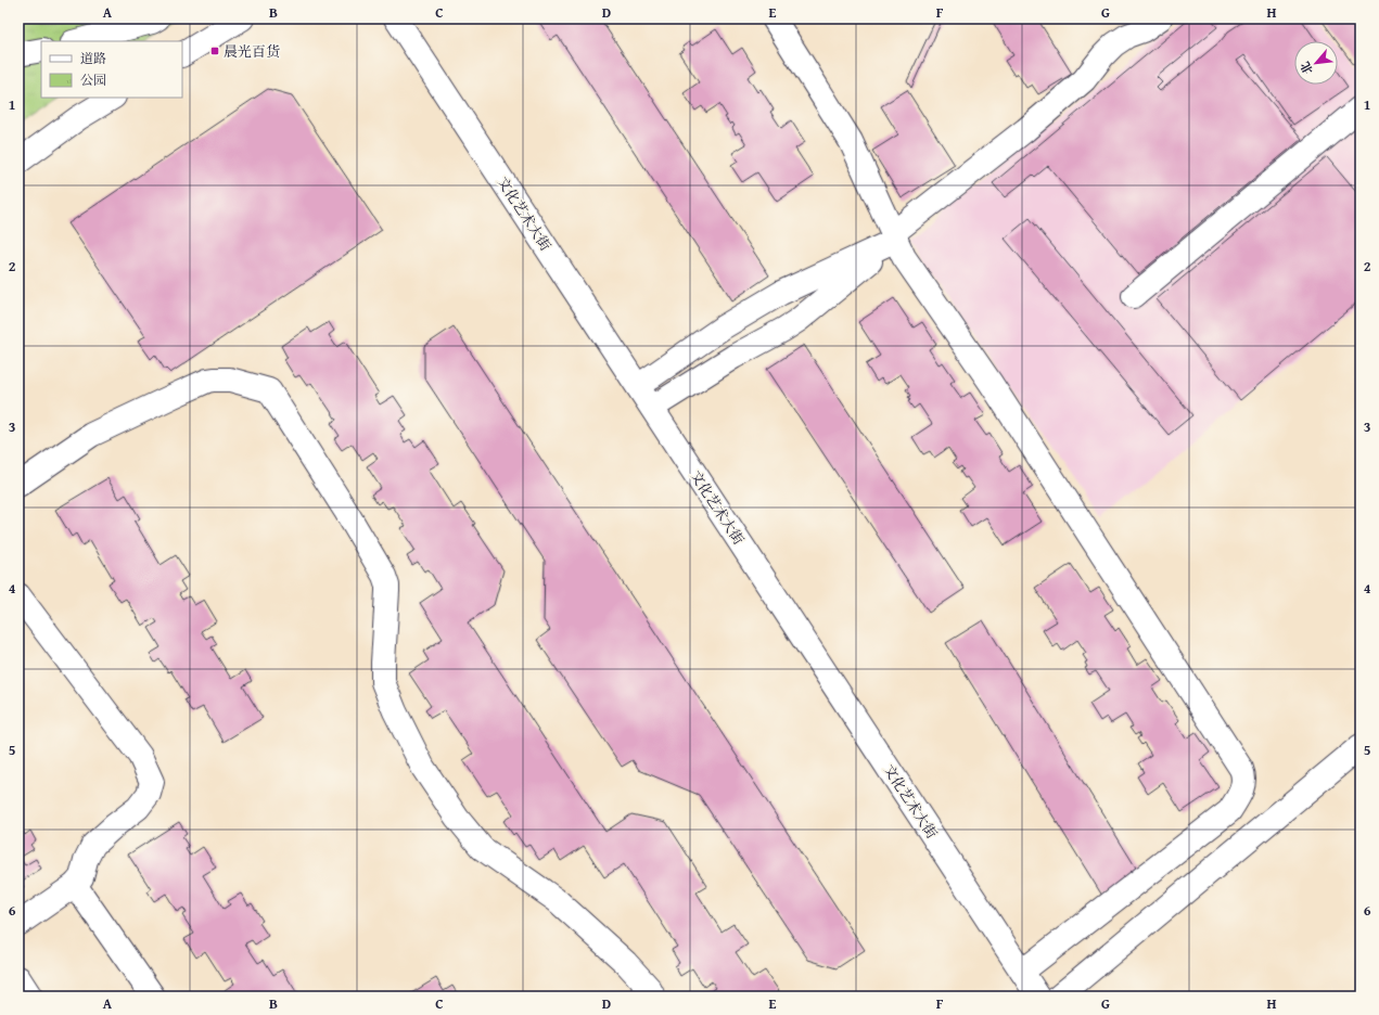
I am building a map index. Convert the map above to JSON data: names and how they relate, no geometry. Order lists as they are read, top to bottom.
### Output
{
  "streets": {
    "street": ["文化艺术大街"]
  },
  "places": {
    "transit": ["晨光百货"]
  },
  "legend": ["道路", "公园"],
  "north": "bottom left",
  "grid": {
    "columns": [
      "A",
      "B",
      "C",
      "D",
      "E",
      "F",
      "G",
      "H"
    ],
    "rows": [
      "1",
      "2",
      "3",
      "4",
      "5",
      "6"
    ]
  }
}
